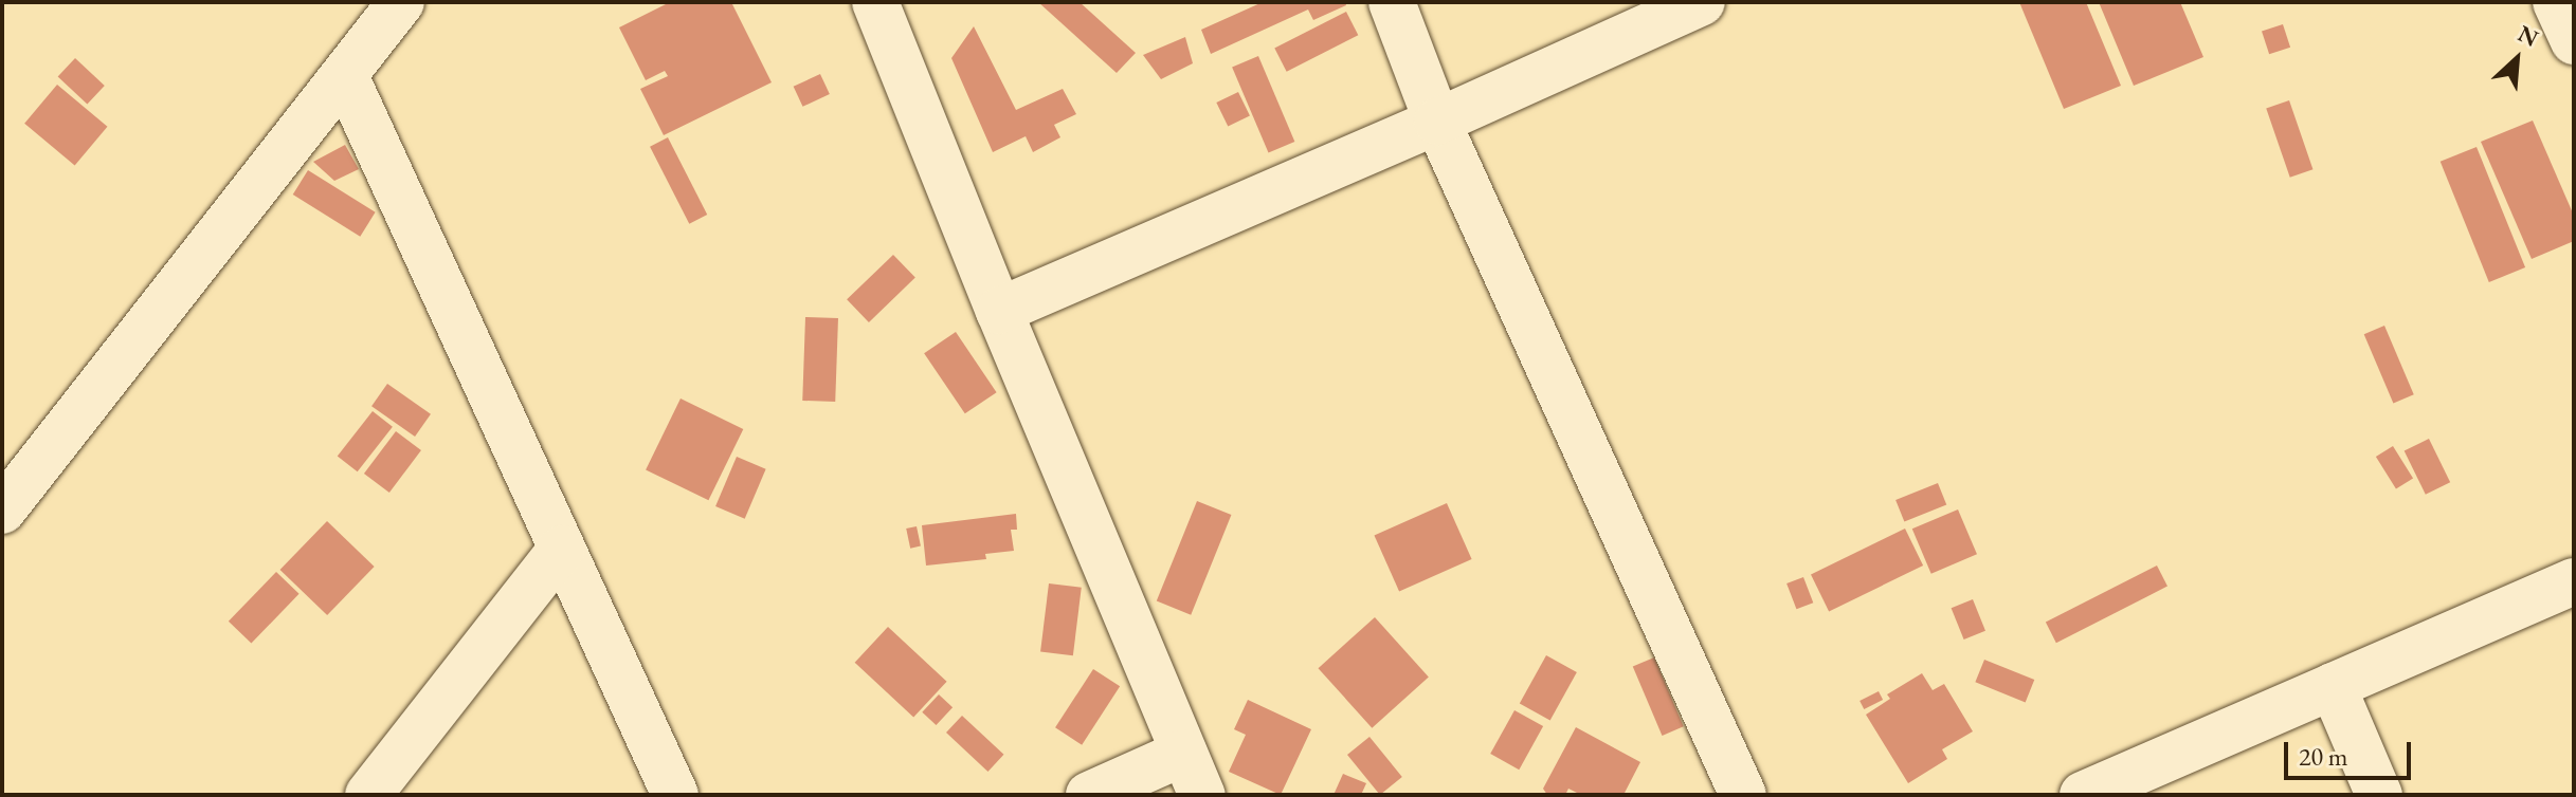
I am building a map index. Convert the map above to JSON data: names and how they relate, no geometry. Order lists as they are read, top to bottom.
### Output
{
  "scale_bar": "20 m",
  "north": "top right"
}
